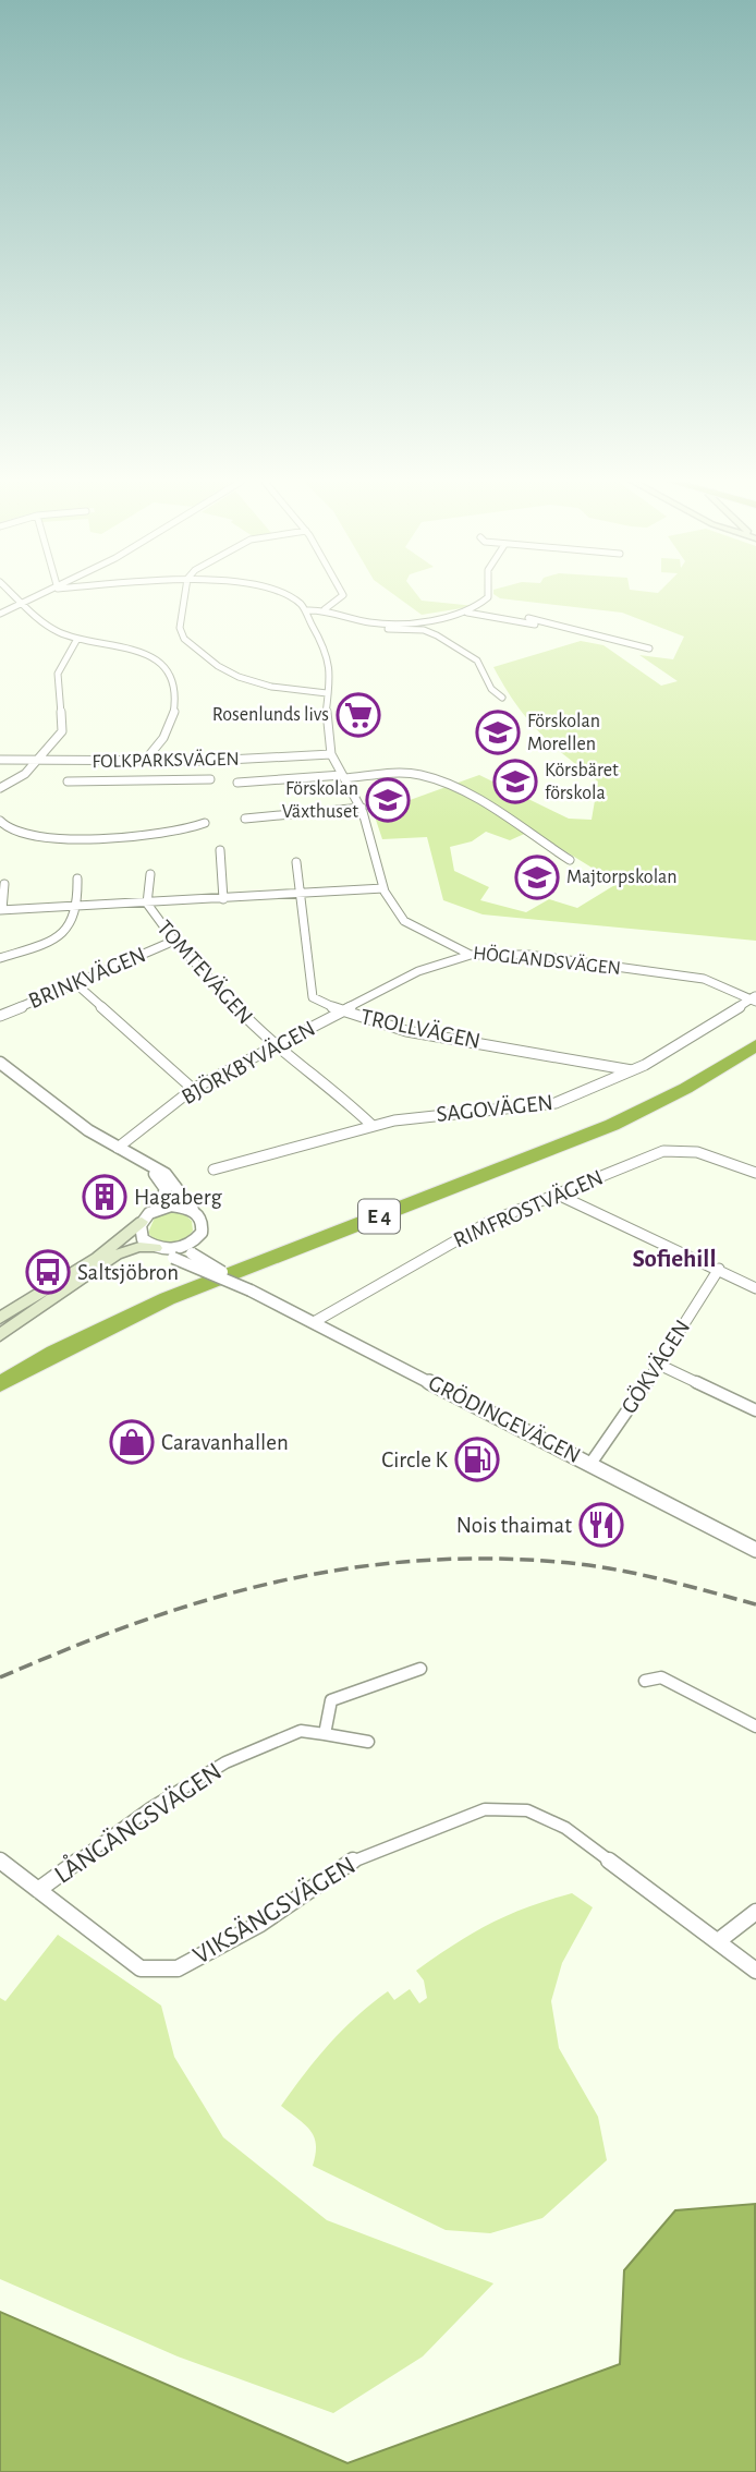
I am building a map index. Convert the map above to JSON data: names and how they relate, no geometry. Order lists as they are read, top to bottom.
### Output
{
  "streets": {
    "highway": ["E 4"],
    "street": [
      "FOLKPARKSVÄGEN",
      "HÖGLANDSVÄGEN",
      "TOMTEVÄGEN",
      "BRINKVÄGEN",
      "TROLLVÄGEN",
      "BJÖRKBYVÄGEN",
      "SAGOVÄGEN",
      "RIMFROSTVÄGEN",
      "GÖKVÄGEN",
      "GRÖDINGEVÄGEN",
      "LÅNGÄNGSVÄGEN",
      "VIKSÄNGSVÄGEN"
    ]
  },
  "crossings": [
    ["FOLKPARKSVÄGEN", "HÖGLANDSVÄGEN"],
    ["HÖGLANDSVÄGEN", "BJÖRKBYVÄGEN"],
    ["HÖGLANDSVÄGEN", "SAGOVÄGEN"],
    ["TOMTEVÄGEN", "BRINKVÄGEN"],
    ["TOMTEVÄGEN", "BJÖRKBYVÄGEN"],
    ["TOMTEVÄGEN", "SAGOVÄGEN"],
    ["TROLLVÄGEN", "BJÖRKBYVÄGEN"],
    ["TROLLVÄGEN", "SAGOVÄGEN"],
    ["RIMFROSTVÄGEN", "GRÖDINGEVÄGEN"],
    ["GÖKVÄGEN", "GRÖDINGEVÄGEN"],
    ["LÅNGÄNGSVÄGEN", "VIKSÄNGSVÄGEN"]
  ],
  "districts": ["Sofiehill"],
  "places": {
    "supermarket": ["Rosenlunds livs"],
    "school or university": [
      "Förskolan Morellen",
      "Körsbäret förskola",
      "Förskolan Växthuset",
      "Majtorpskolan"
    ],
    "building": ["Hagaberg"],
    "bus stop": ["Saltsjöbron"],
    "shop": ["Caravanhallen"],
    "fuel station": ["Circle K"],
    "restaurant": ["Nois thaimat"]
  }
}
